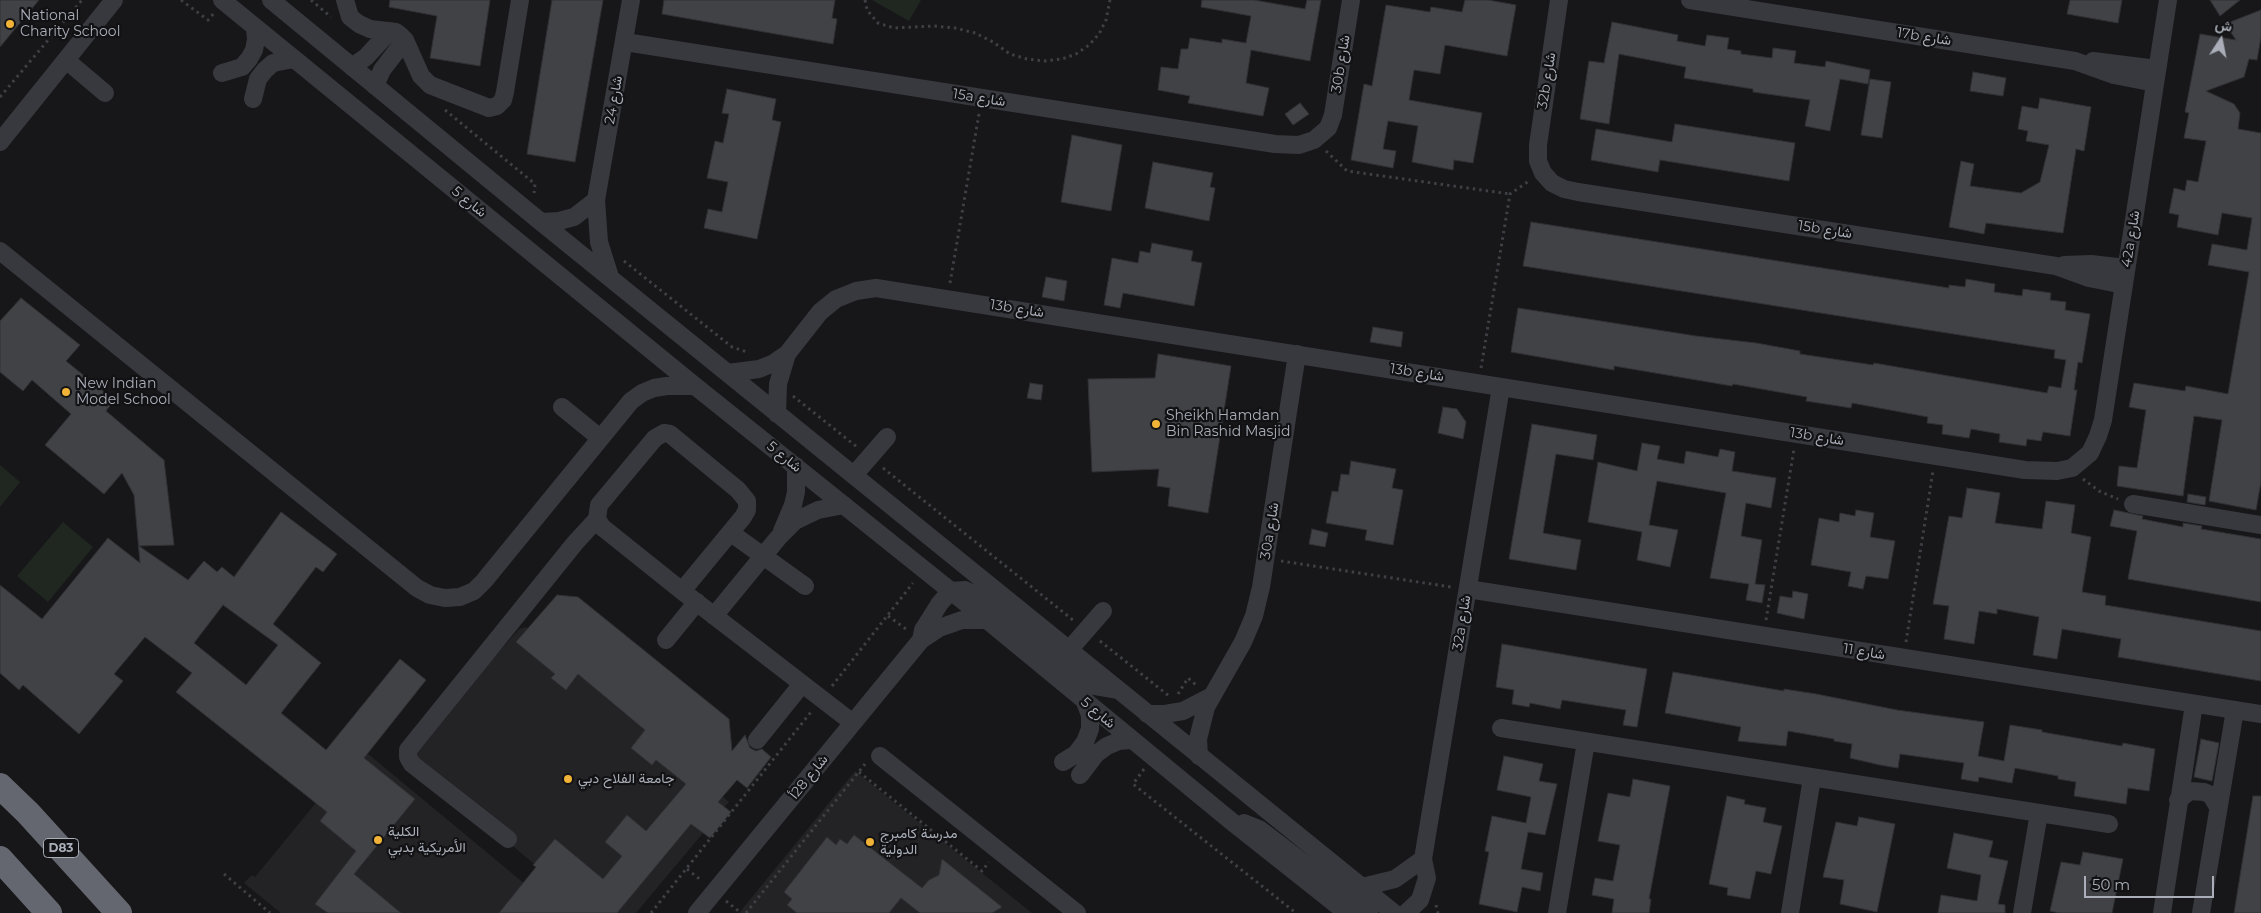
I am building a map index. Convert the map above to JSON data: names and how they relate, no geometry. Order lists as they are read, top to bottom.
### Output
{
  "streets": {
    "highway": ["D83"],
    "street": [
      "17b شارع",
      "30b شارع",
      "32b شارع",
      "15a شارع",
      "شارع 24",
      "شارع 5",
      "15b شارع",
      "42a شارع",
      "13b شارع",
      "30a شارع",
      "32a شارع",
      "شارع 11",
      "شارع 28أ"
    ]
  },
  "crossings": [
    ["17b شارع", "42a شارع"],
    ["30b شارع", "15a شارع"],
    ["32b شارع", "15b شارع"],
    ["15a شارع", "شارع 24"],
    ["شارع 5", "شارع 28أ"],
    ["15b شارع", "42a شارع"],
    ["42a شارع", "13b شارع"],
    ["13b شارع", "30a شارع"],
    ["13b شارع", "32a شارع"],
    ["32a شارع", "شارع 11"]
  ],
  "places": [
    "National Charity School",
    "New Indian Model School",
    "Sheikh Hamdan Bin Rashid Masjid",
    "جامعة الفلاح دبي",
    "الكلية الأمريكية بدبي",
    "مدرسة كامبرج الدولية"
  ],
  "scale_bar": "50 m",
  "north": "top"
}
